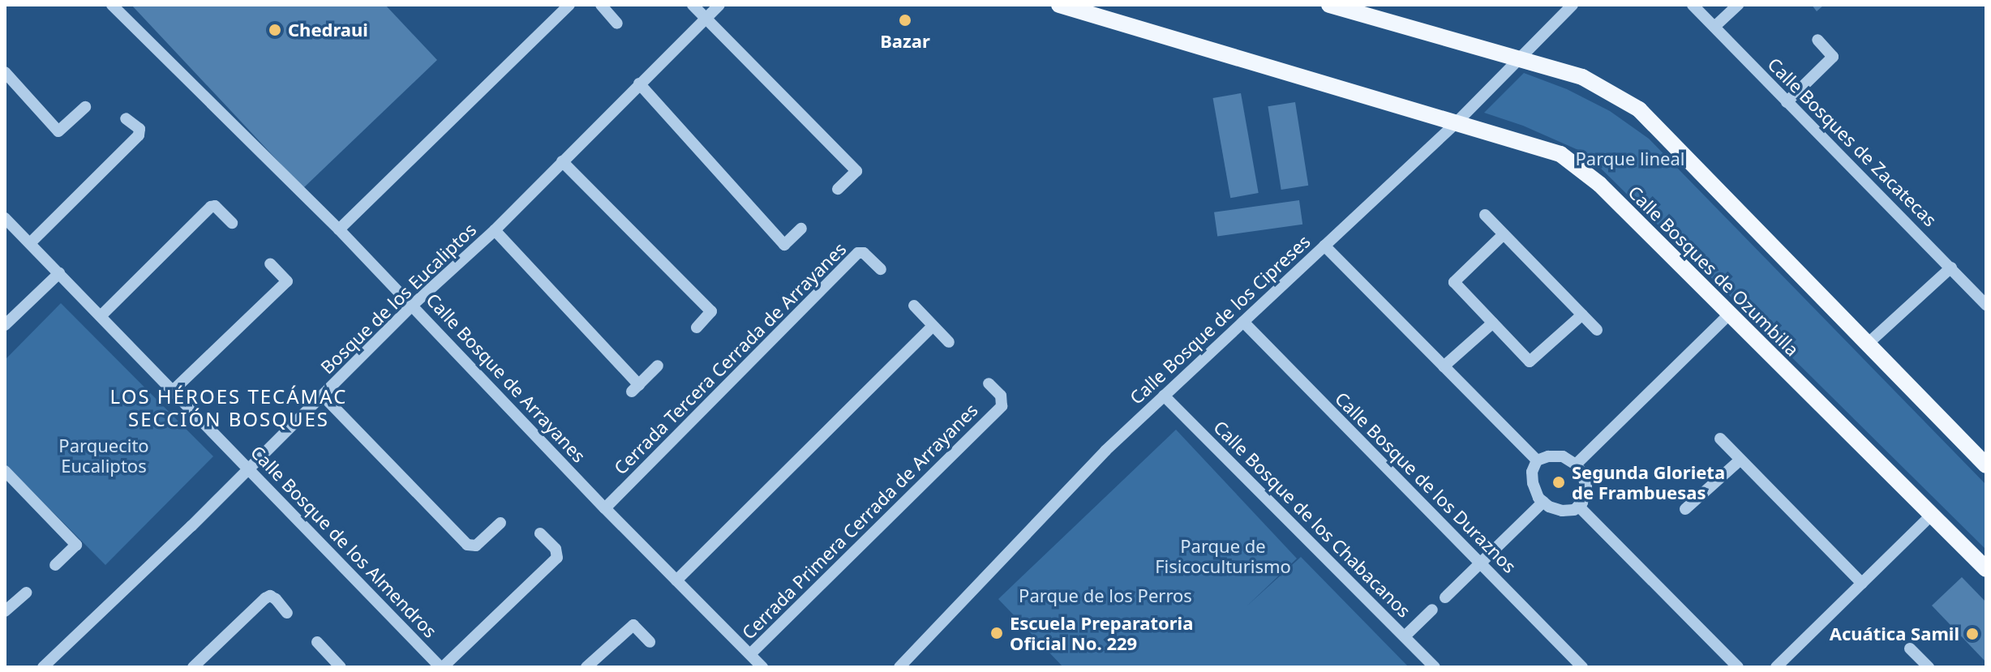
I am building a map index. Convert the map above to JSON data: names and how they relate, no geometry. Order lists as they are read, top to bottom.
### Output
{
  "streets": {
    "main road": ["Calle Bosques de Ozumbilla"],
    "street": [
      "Calle Bosques de Zacatecas",
      "Bosque de los Eucaliptos",
      "Calle Bosque de los Cipreses",
      "Cerrada Tercera Cerrada de Arrayanes",
      "Calle Bosque de Arrayanes",
      "Calle Bosque de los Duraznos",
      "Calle Bosque de los Chabacanos",
      "Cerrada Primera Cerrada de Arrayanes",
      "Calle Bosque de los Almendros"
    ]
  },
  "crossings": [
    ["Calle Bosques de Ozumbilla", "Calle Bosque de los Cipreses"],
    ["Bosque de los Eucaliptos", "Calle Bosque de Arrayanes"],
    ["Bosque de los Eucaliptos", "Calle Bosque de los Almendros"],
    ["Calle Bosque de los Cipreses", "Calle Bosque de los Duraznos"],
    ["Calle Bosque de los Cipreses", "Calle Bosque de los Chabacanos"],
    ["Cerrada Tercera Cerrada de Arrayanes", "Calle Bosque de Arrayanes"],
    ["Calle Bosque de Arrayanes", "Cerrada Primera Cerrada de Arrayanes"]
  ],
  "districts": ["LOS HÉROES TECÁMAC SECCIÓN BOSQUES"],
  "parks": [
    "Parque lineal",
    "Parquecito Eucaliptos",
    "Parque de Fisicoculturismo",
    "Parque de los Perros"
  ],
  "places": [
    "Bazar",
    "Chedraui",
    "Segunda Glorieta de Frambuesas",
    "Escuela Preparatoria Oficial No. 229",
    "Acuática Samil"
  ]
}
